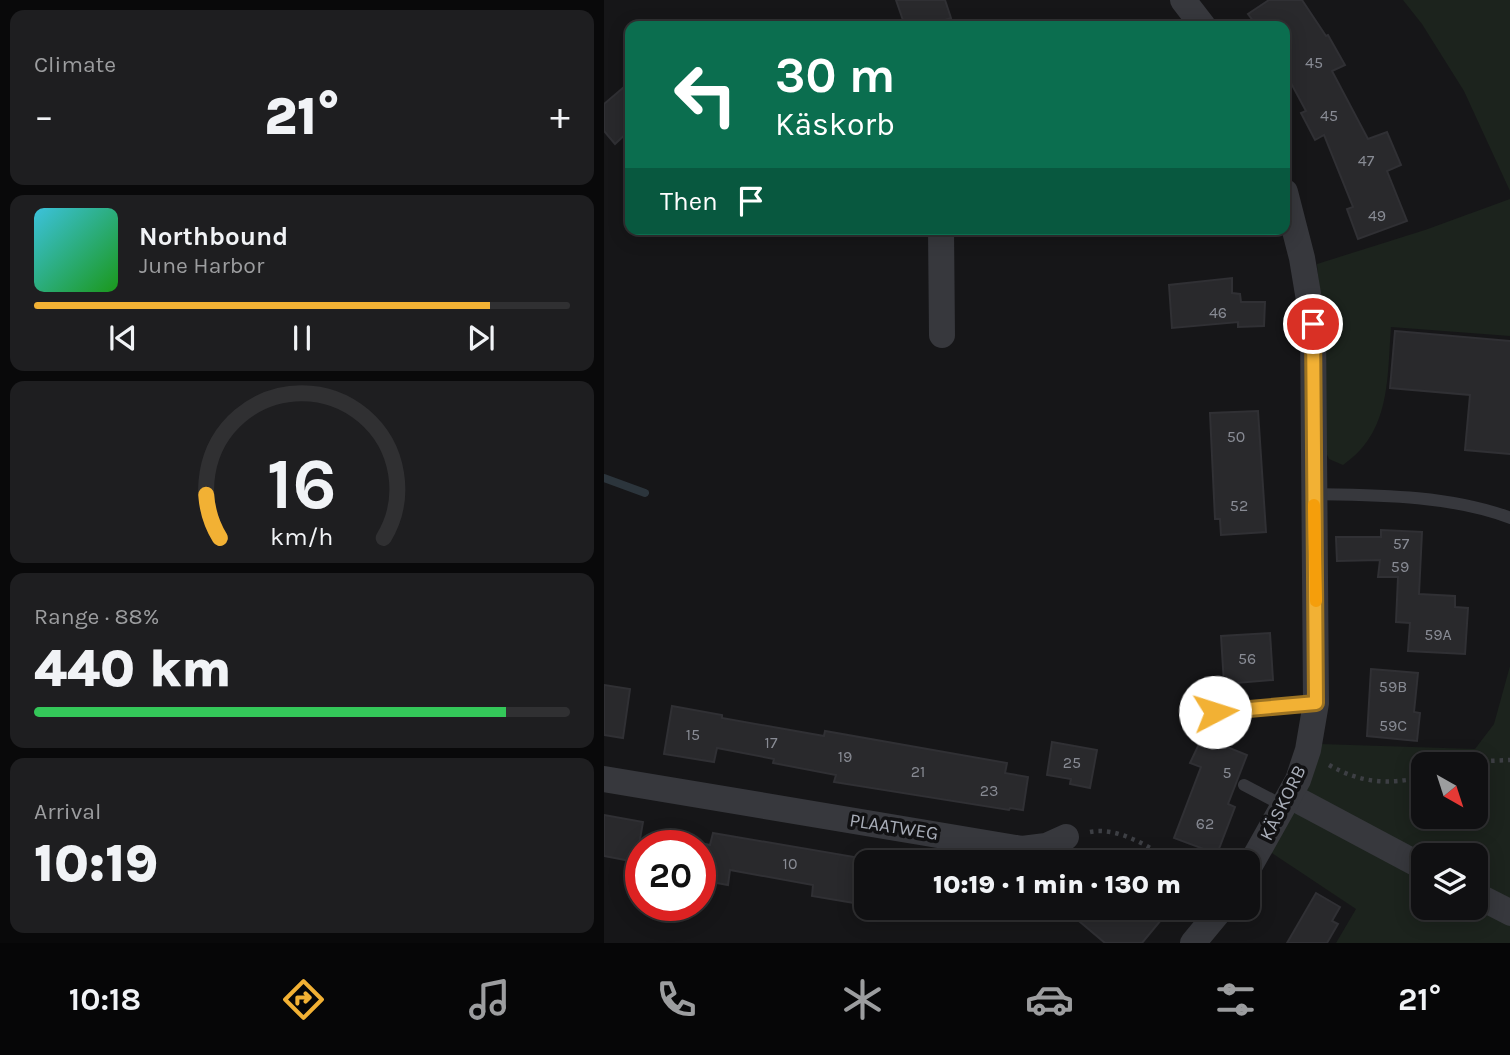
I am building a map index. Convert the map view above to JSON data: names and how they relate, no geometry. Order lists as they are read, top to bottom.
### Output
{
  "streets": {
    "street": ["KÄSKORB", "PLAATWEG"]
  },
  "house_numbers": [
    "45",
    "45",
    "47",
    "49",
    "46",
    "50",
    "52",
    "57",
    "59",
    "59A",
    "56",
    "59B",
    "59C",
    "15",
    "17",
    "19",
    "25",
    "21",
    "5",
    "23",
    "62",
    "10"
  ],
  "north": "bottom right",
  "page": {
    "tile": [
      "Climate",
      ["Range · 88%", "440 km"],
      ["Arrival", "10:19"]
    ],
    "turn": ["30 m", "Käskorb"],
    "heat": ["−", "21°", "+"],
    "then": "Then",
    "song": ["Northbound", "June Harbor"],
    "limit": "20",
    "trip": "10:19 · 1 min · 130 m",
    "tabs": ["10:18", "21°"],
    "gauge": ["16", "km/h"]
  }
}
